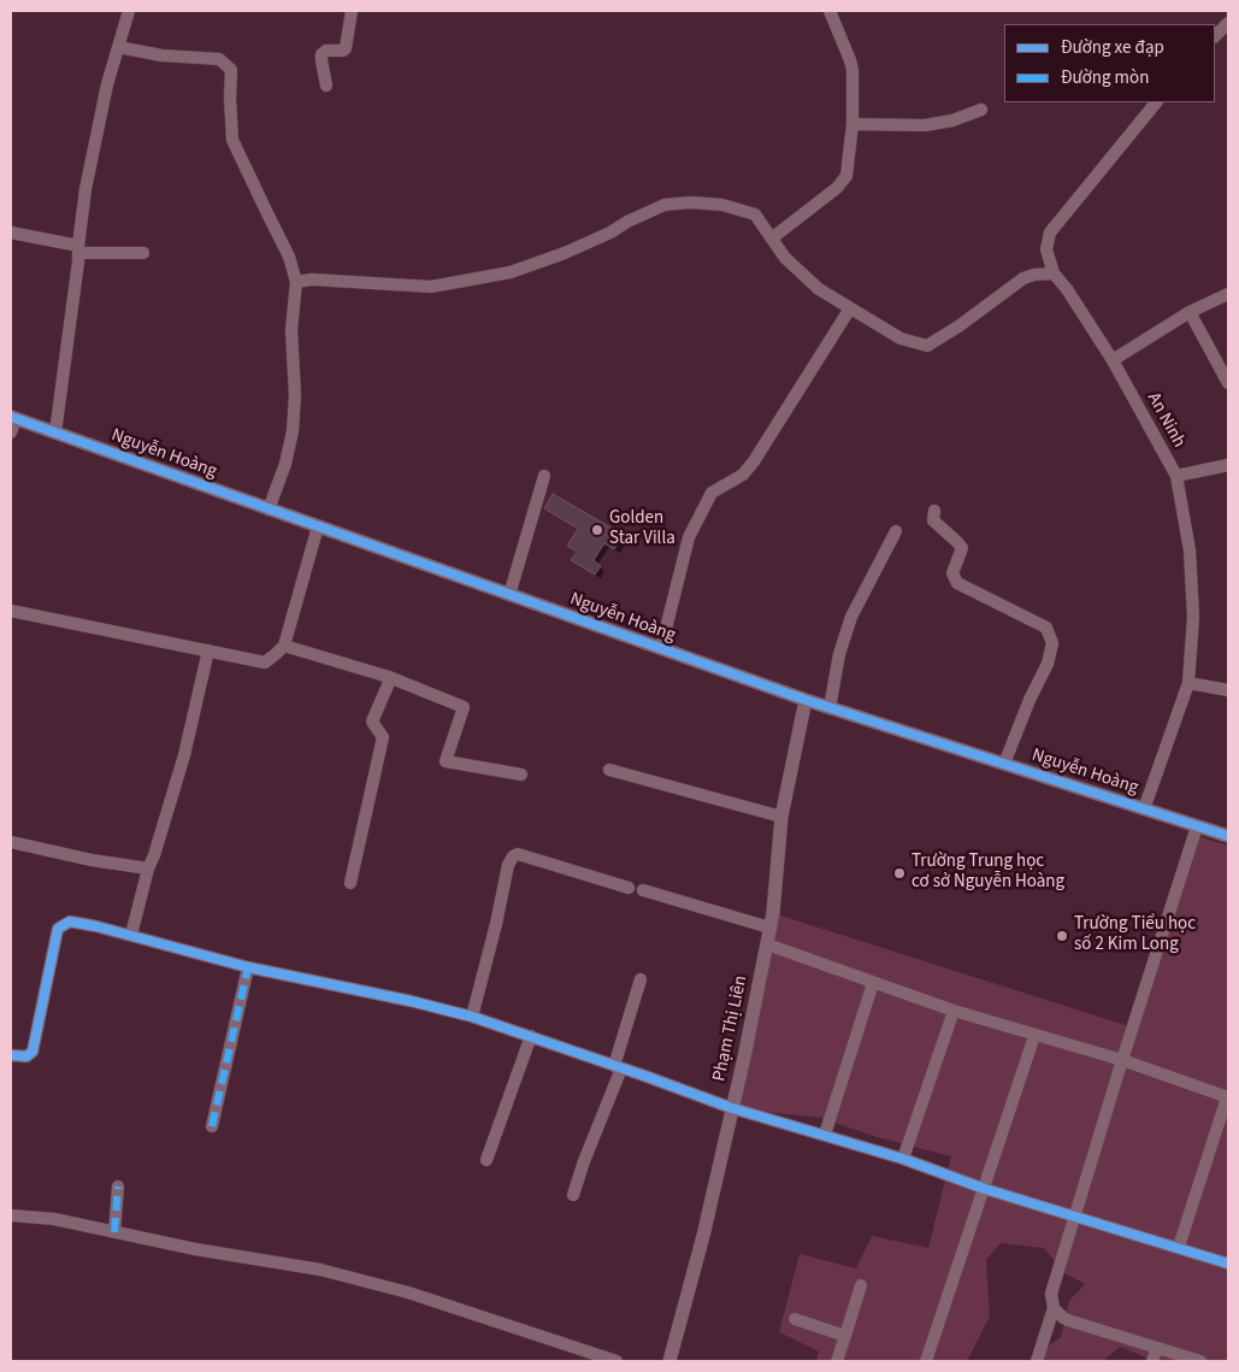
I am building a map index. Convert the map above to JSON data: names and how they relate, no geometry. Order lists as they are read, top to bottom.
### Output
{
  "streets": {
    "street": ["An Ninh", "Nguyễn Hoàng", "Phạm Thị Liên"]
  },
  "crossings": [
    ["An Ninh", "Nguyễn Hoàng"],
    ["Nguyễn Hoàng", "Phạm Thị Liên"]
  ],
  "places": ["Golden Star Villa", "Trường Trung học cơ sở Nguyễn Hoàng", "Trường Tiểu học số 2 Kim Long"],
  "legend": ["Đường xe đạp", "Đường mòn"]
}
